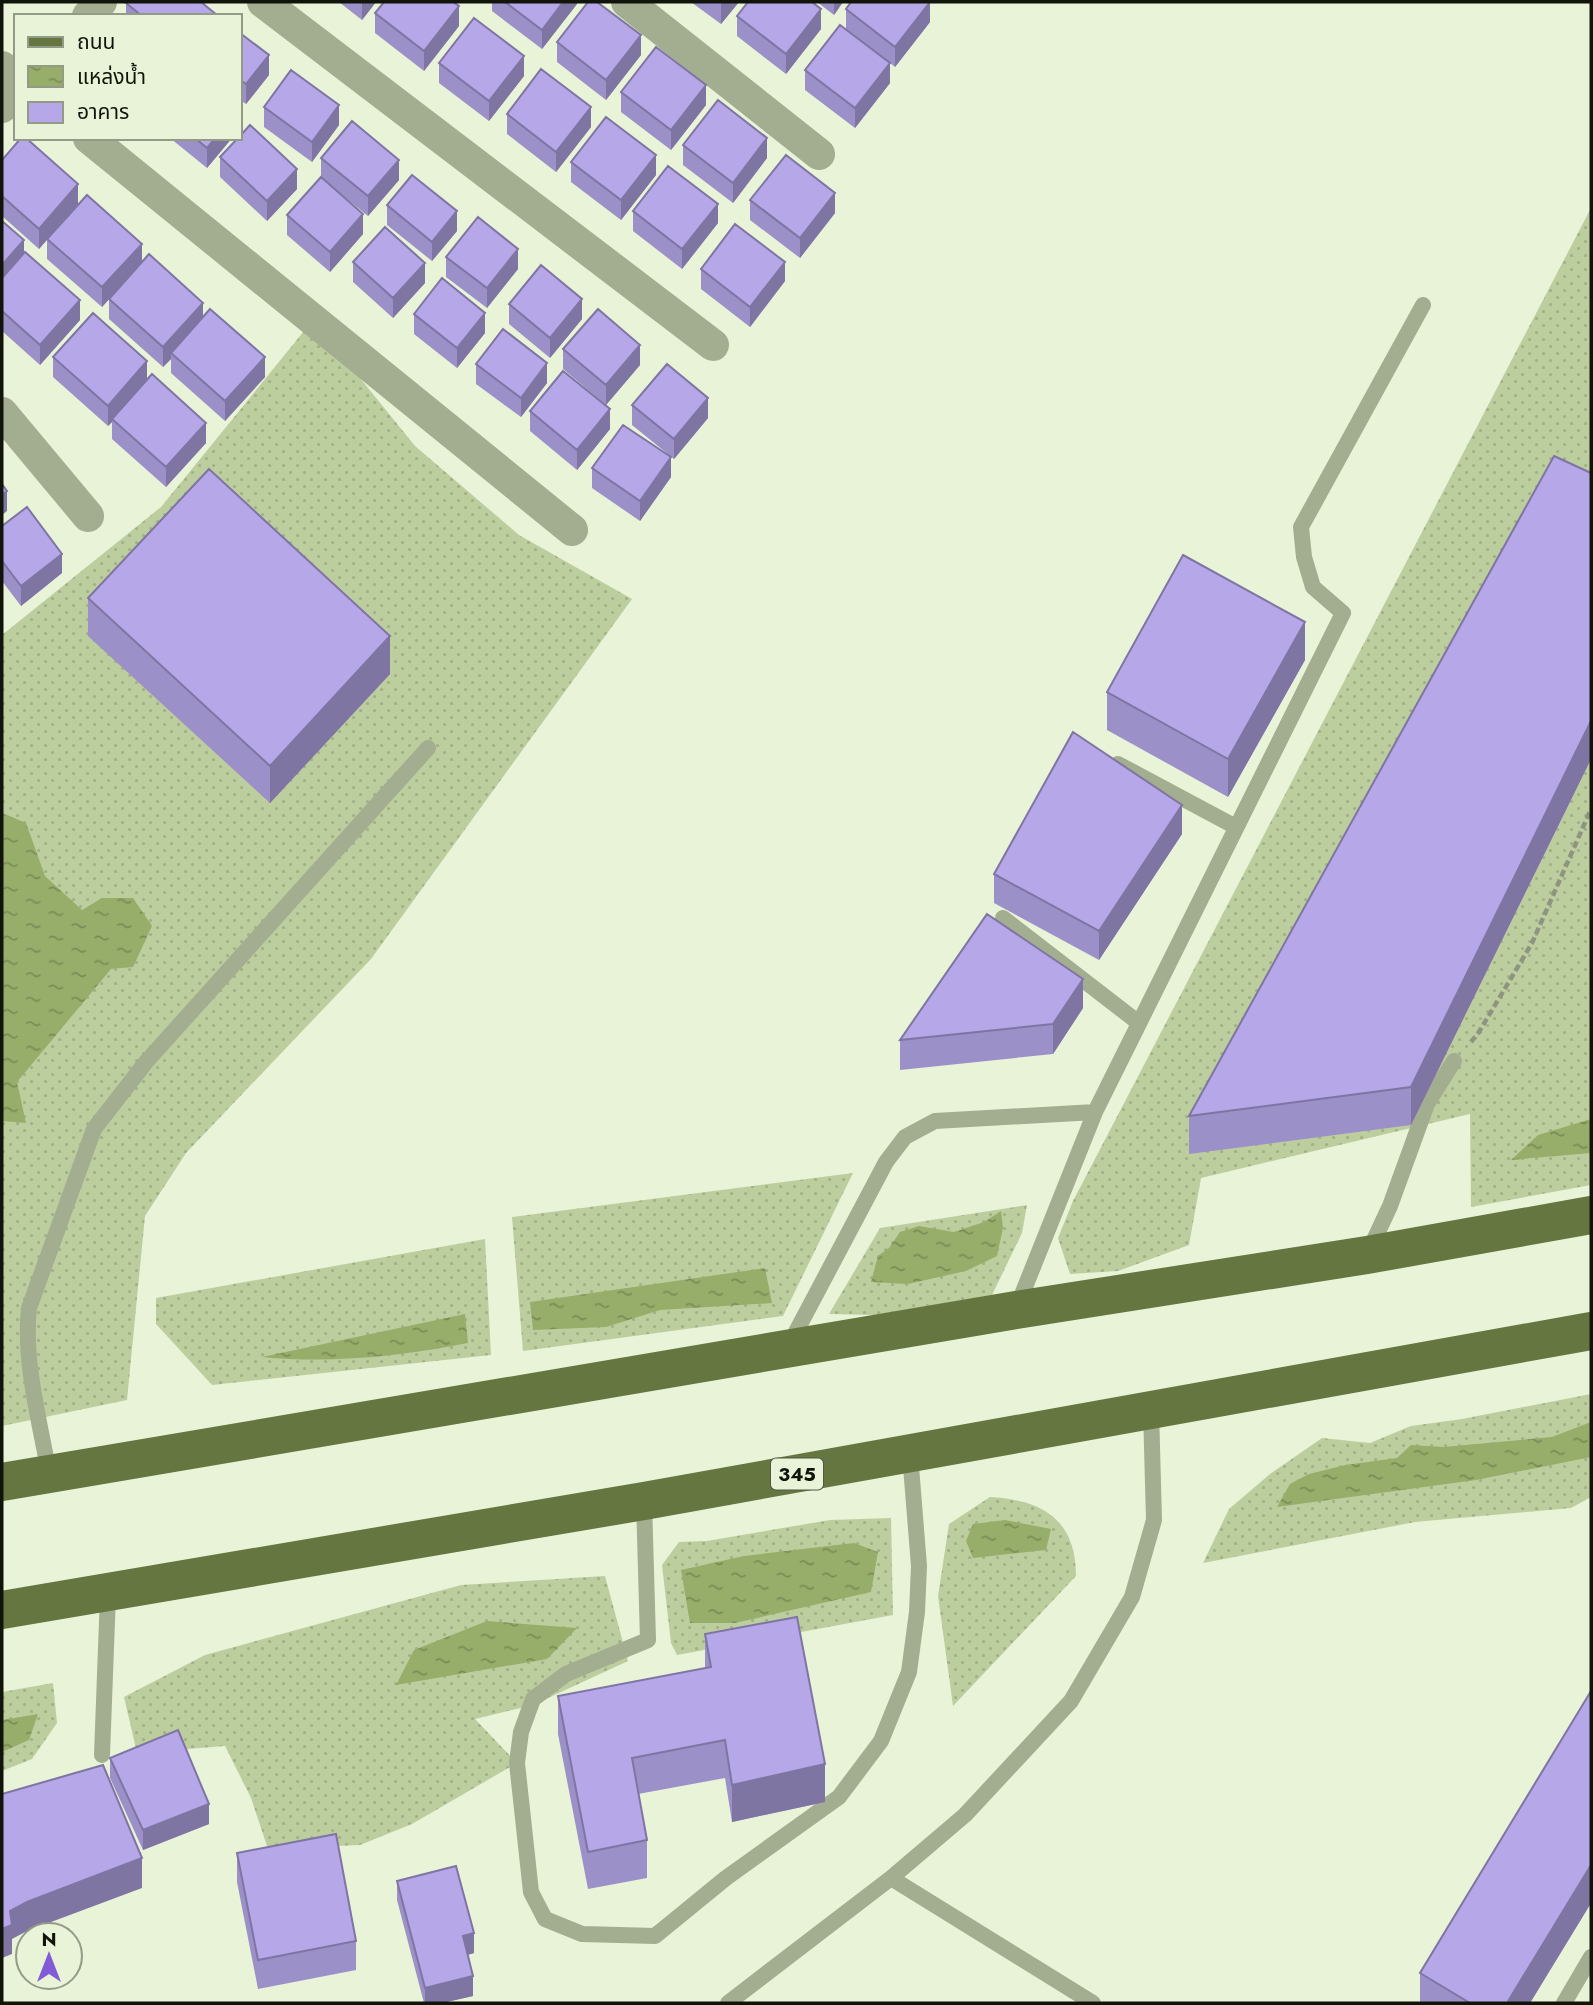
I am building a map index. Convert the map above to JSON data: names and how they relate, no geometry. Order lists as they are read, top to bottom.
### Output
{
  "streets": {
    "main road": ["345"]
  },
  "legend": ["ถนน", "แหล่งน้ำ", "อาคาร"],
  "north": "top"
}
